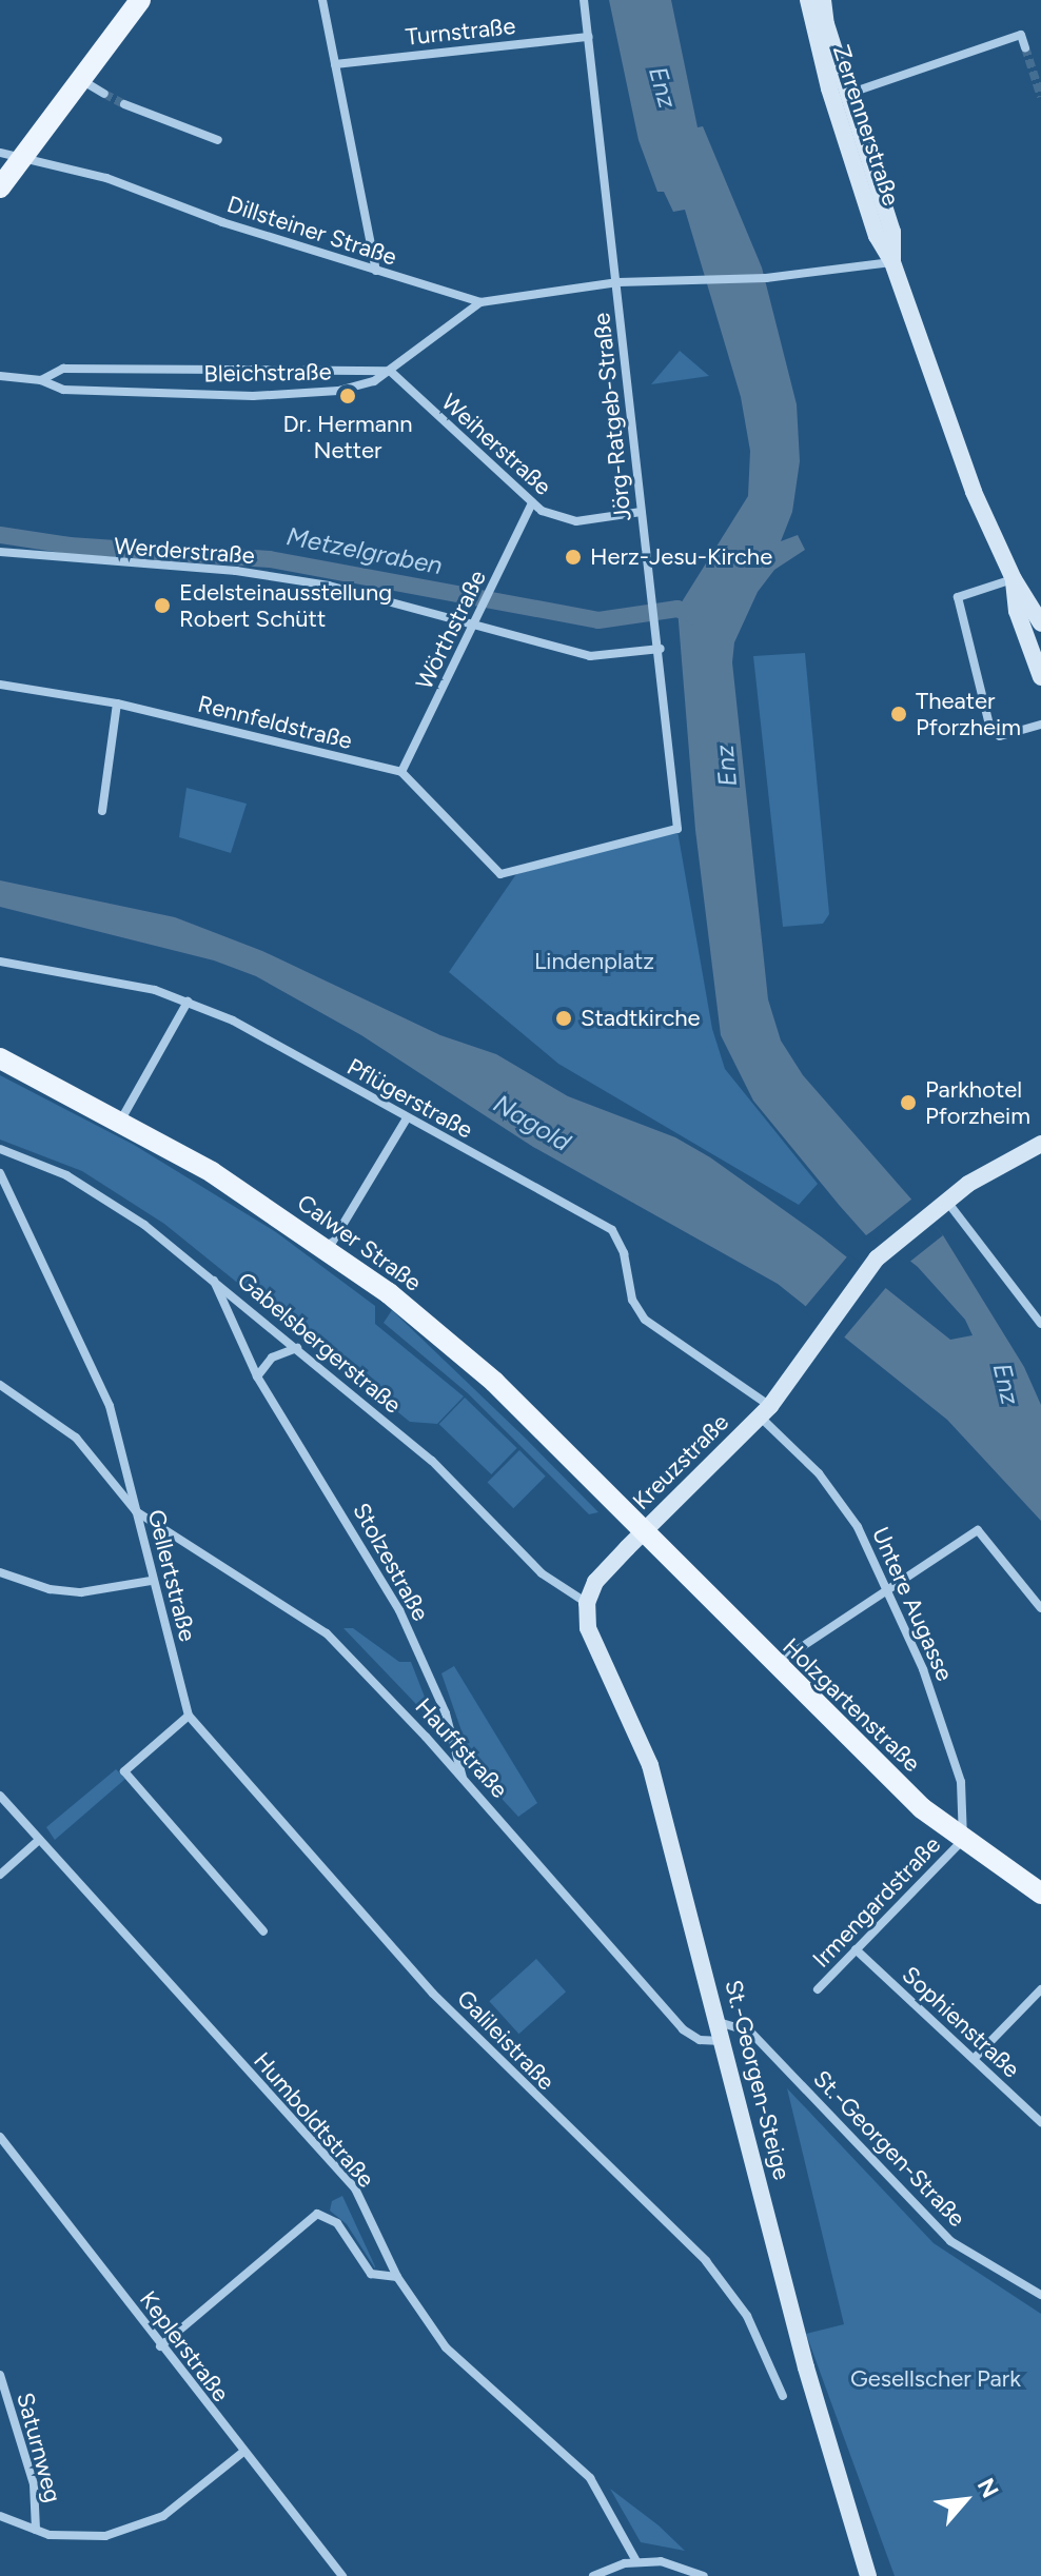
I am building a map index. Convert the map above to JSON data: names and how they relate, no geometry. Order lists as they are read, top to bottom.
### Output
{
  "streets": {
    "main road": [
      "Zerrennerstraße",
      "Calwer Straße",
      "Kreuzstraße",
      "Holzgartenstraße",
      "St.-Georgen-Steige"
    ],
    "street": [
      "Turnstraße",
      "Dillsteiner Straße",
      "Bleichstraße",
      "Jörg-Ratgeb-Straße",
      "Weiherstraße",
      "Werderstraße",
      "Wörthstraße",
      "Rennfeldstraße",
      "Pflügerstraße",
      "Gabelsbergerstraße",
      "Stolzestraße",
      "Gellertstraße",
      "Untere Augasse",
      "Hauffstraße",
      "Irmengardstraße",
      "Sophienstraße",
      "Galileistraße",
      "Humboldtstraße",
      "St.-Georgen-Straße",
      "Keplerstraße",
      "Saturnweg"
    ]
  },
  "crossings": [
    ["Turnstraße", "Jörg-Ratgeb-Straße"],
    ["Zerrennerstraße", "Dillsteiner Straße"],
    ["Dillsteiner Straße", "Bleichstraße"],
    ["Dillsteiner Straße", "Jörg-Ratgeb-Straße"],
    ["Bleichstraße", "Weiherstraße"],
    ["Jörg-Ratgeb-Straße", "Weiherstraße"],
    ["Jörg-Ratgeb-Straße", "Werderstraße"],
    ["Jörg-Ratgeb-Straße", "Wörthstraße"],
    ["Jörg-Ratgeb-Straße", "Rennfeldstraße"],
    ["Weiherstraße", "Wörthstraße"],
    ["Werderstraße", "Wörthstraße"],
    ["Wörthstraße", "Rennfeldstraße"],
    ["Pflügerstraße", "Untere Augasse"],
    ["Calwer Straße", "Kreuzstraße"],
    ["Calwer Straße", "Holzgartenstraße"],
    ["Gabelsbergerstraße", "Kreuzstraße"],
    ["Gabelsbergerstraße", "Stolzestraße"],
    ["Gabelsbergerstraße", "St.-Georgen-Steige"],
    ["Kreuzstraße", "Untere Augasse"],
    ["Kreuzstraße", "Holzgartenstraße"],
    ["Kreuzstraße", "St.-Georgen-Steige"],
    ["Stolzestraße", "Hauffstraße"],
    ["Gellertstraße", "Hauffstraße"],
    ["Gellertstraße", "Galileistraße"],
    ["Untere Augasse", "Holzgartenstraße"],
    ["Untere Augasse", "Irmengardstraße"],
    ["Holzgartenstraße", "Irmengardstraße"],
    ["Hauffstraße", "St.-Georgen-Steige"],
    ["Irmengardstraße", "Sophienstraße"],
    ["St.-Georgen-Steige", "St.-Georgen-Straße"]
  ],
  "water": ["Enz", "Metzelgraben", "Nagold"],
  "parks": ["Lindenplatz", "Gesellscher Park"],
  "places": [
    "Dr. Hermann Netter",
    "Herz-Jesu-Kirche",
    "Edelsteinausstellung Robert Schütt",
    "Theater Pforzheim",
    "Stadtkirche",
    "Parkhotel Pforzheim"
  ],
  "north": "top right"
}
